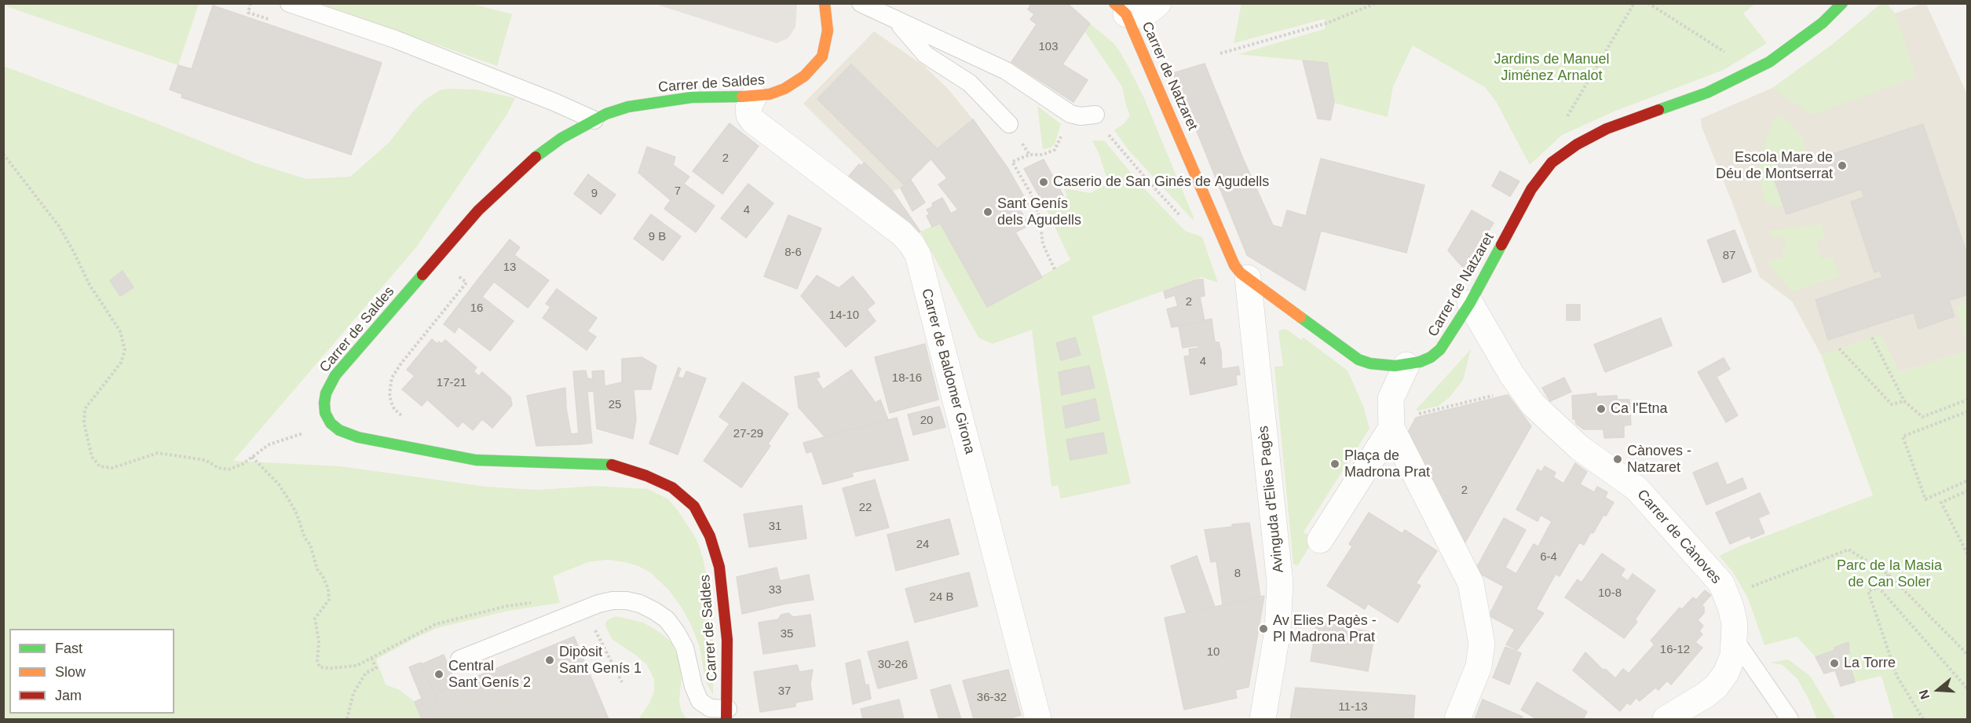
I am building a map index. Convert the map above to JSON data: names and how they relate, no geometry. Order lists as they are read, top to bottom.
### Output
{
  "streets": {
    "street": [
      "Carrer de Natzaret",
      "Carrer de Saldes",
      "Carrer de Baldomer Girona",
      "Avinguda d'Elies Pagès",
      "Carrer de Cànoves"
    ]
  },
  "crossings": [
    ["Carrer de Natzaret", "Avinguda d'Elies Pagès"],
    ["Carrer de Natzaret", "Carrer de Cànoves"],
    ["Carrer de Saldes", "Carrer de Baldomer Girona"]
  ],
  "parks": ["Jardins de Manuel Jiménez Arnalot", "Parc de la Masia de Can Soler"],
  "places": [
    "Escola Mare de Déu de Montserrat",
    "Caserio de San Ginés de Agudells",
    "Sant Genís dels Agudells",
    "Ca l'Etna",
    "Cànoves - Natzaret",
    "Plaça de Madrona Prat",
    "Av Elies Pagès - Pl Madrona Prat",
    "Dipòsit Sant Genís 1",
    "La Torre",
    "Central Sant Genís 2"
  ],
  "house_numbers": [
    "103",
    "2",
    "7",
    "9",
    "4",
    "9 B",
    "8-6",
    "87",
    "13",
    "2",
    "16",
    "14-10",
    "4",
    "18-16",
    "17-21",
    "25",
    "20",
    "27-29",
    "2",
    "22",
    "31",
    "24",
    "6-4",
    "8",
    "33",
    "10-8",
    "24 B",
    "35",
    "16-12",
    "10",
    "30-26",
    "37",
    "36-32",
    "11-13"
  ],
  "legend": ["Fast", "Slow", "Jam"],
  "north": "left"
}
